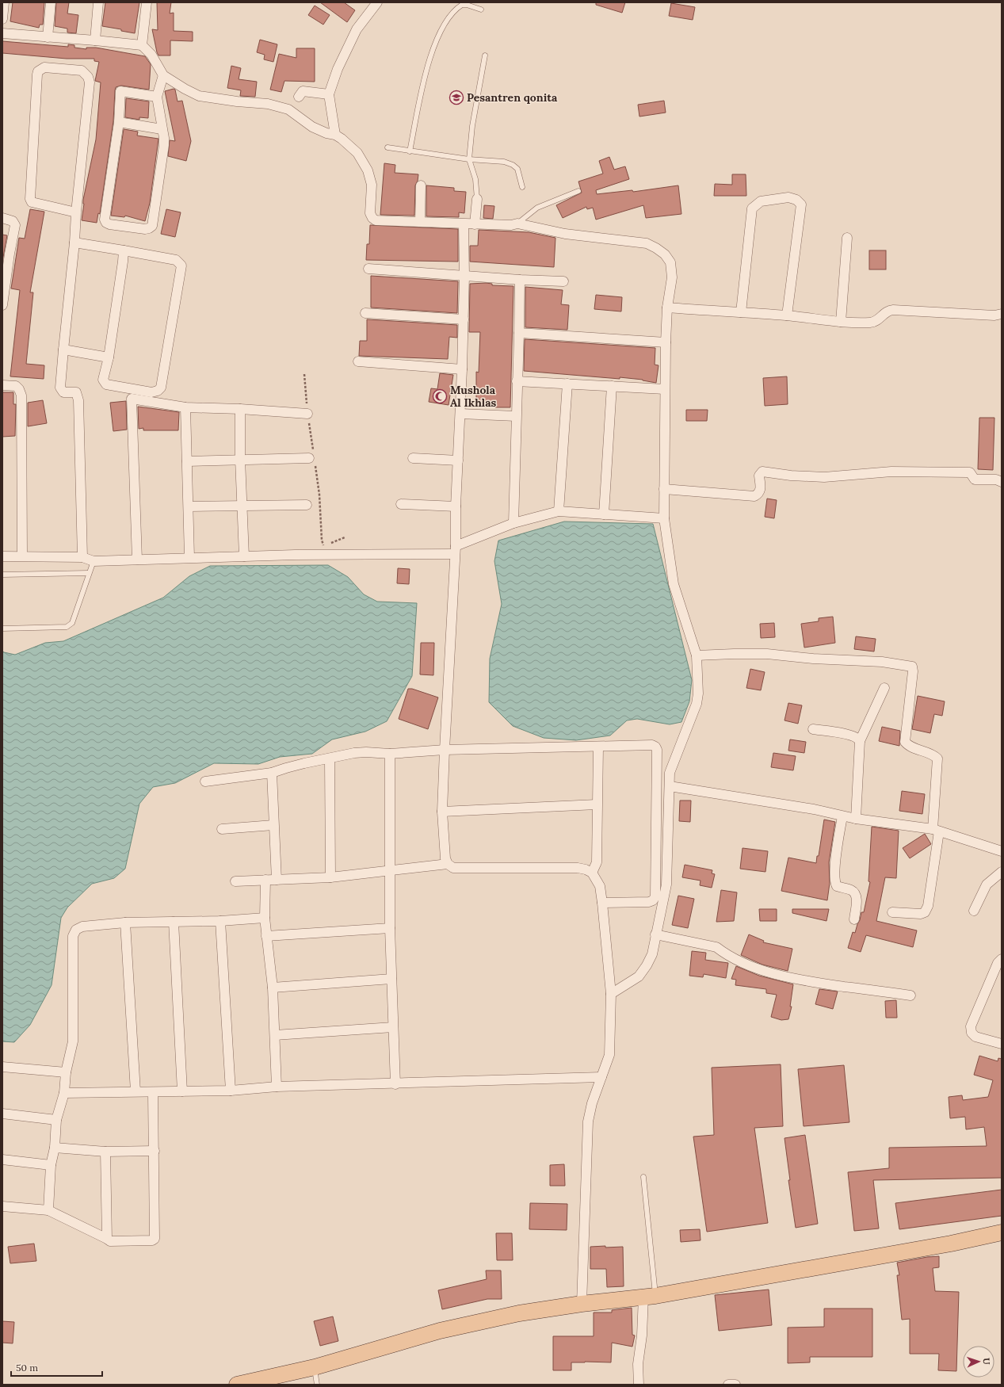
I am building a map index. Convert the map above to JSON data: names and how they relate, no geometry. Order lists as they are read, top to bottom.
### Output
{
  "places": {
    "school or university": ["Pesantren qonita"],
    "mosque": ["Mushola Al Ikhlas"]
  },
  "scale_bar": "50 m",
  "north": "right"
}
